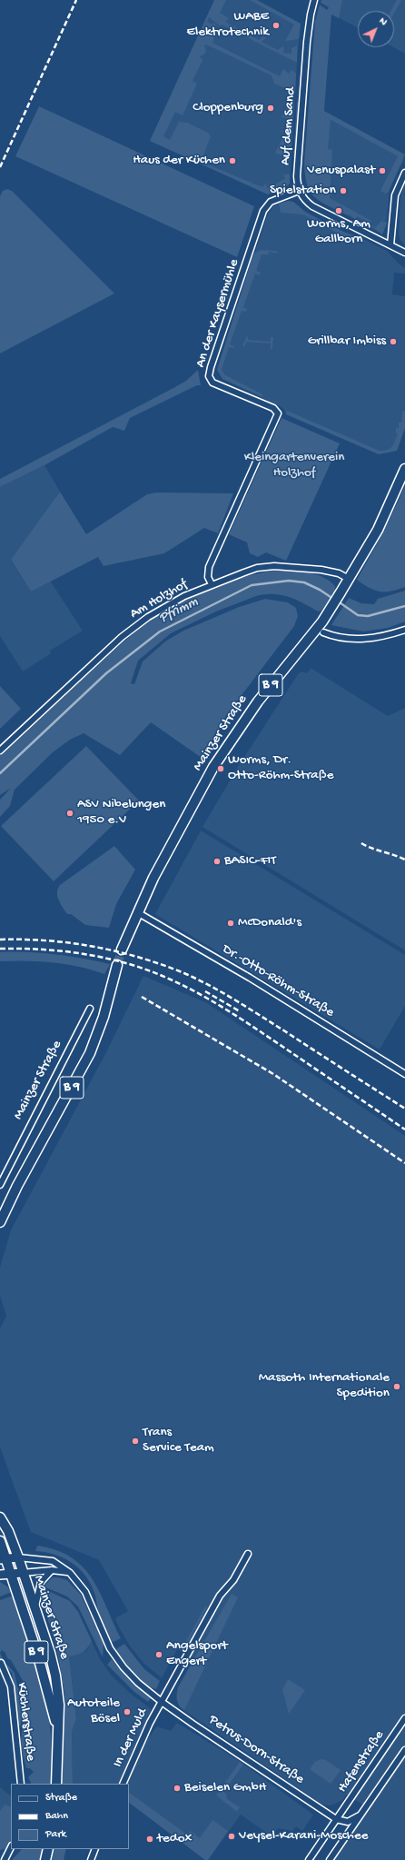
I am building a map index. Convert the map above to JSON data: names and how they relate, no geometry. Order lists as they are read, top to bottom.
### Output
{
  "streets": {
    "main road": ["B 9", "Mainzer Straße", "Petrus-Dorn-Straße"],
    "street": [
      "Auf dem Sand",
      "An der Kaysermühle",
      "Am Holzhof",
      "Dr.-Otto-Röhm-Straße",
      "Küchlerstraße",
      "In der Muld",
      "Hafenstraße"
    ]
  },
  "crossings": [
    ["Auf dem Sand", "An der Kaysermühle"],
    ["An der Kaysermühle", "Am Holzhof"],
    ["Am Holzhof", "Mainzer Straße"],
    ["Mainzer Straße", "Dr.-Otto-Röhm-Straße"],
    ["Mainzer Straße", "Petrus-Dorn-Straße"],
    ["In der Muld", "Petrus-Dorn-Straße"],
    ["Petrus-Dorn-Straße", "Hafenstraße"]
  ],
  "water": ["Pfrimm"],
  "parks": ["Kleingartenverein Holzhof"],
  "places": [
    "WABE Elektrotechnik",
    "Cloppenburg",
    "Haus der Küchen",
    "Venuspalast",
    "Spielstation",
    "Worms, Am Gallborn",
    "Grillbar Imbiss",
    "Worms, Dr. Otto-Röhm-Straße",
    "ASV Nibelungen 1950 e.V",
    "BASIC-FIT",
    "McDonald's",
    "Massoth Internationale Spedition",
    "Trans Service Team",
    "Angelsport Engert",
    "Autoteile Bösel",
    "Beiselen GmbH",
    "Veysel-Karani-Moschee",
    "tedox"
  ],
  "legend": ["Straße", "Bahn", "Park"],
  "north": "top right"
}
